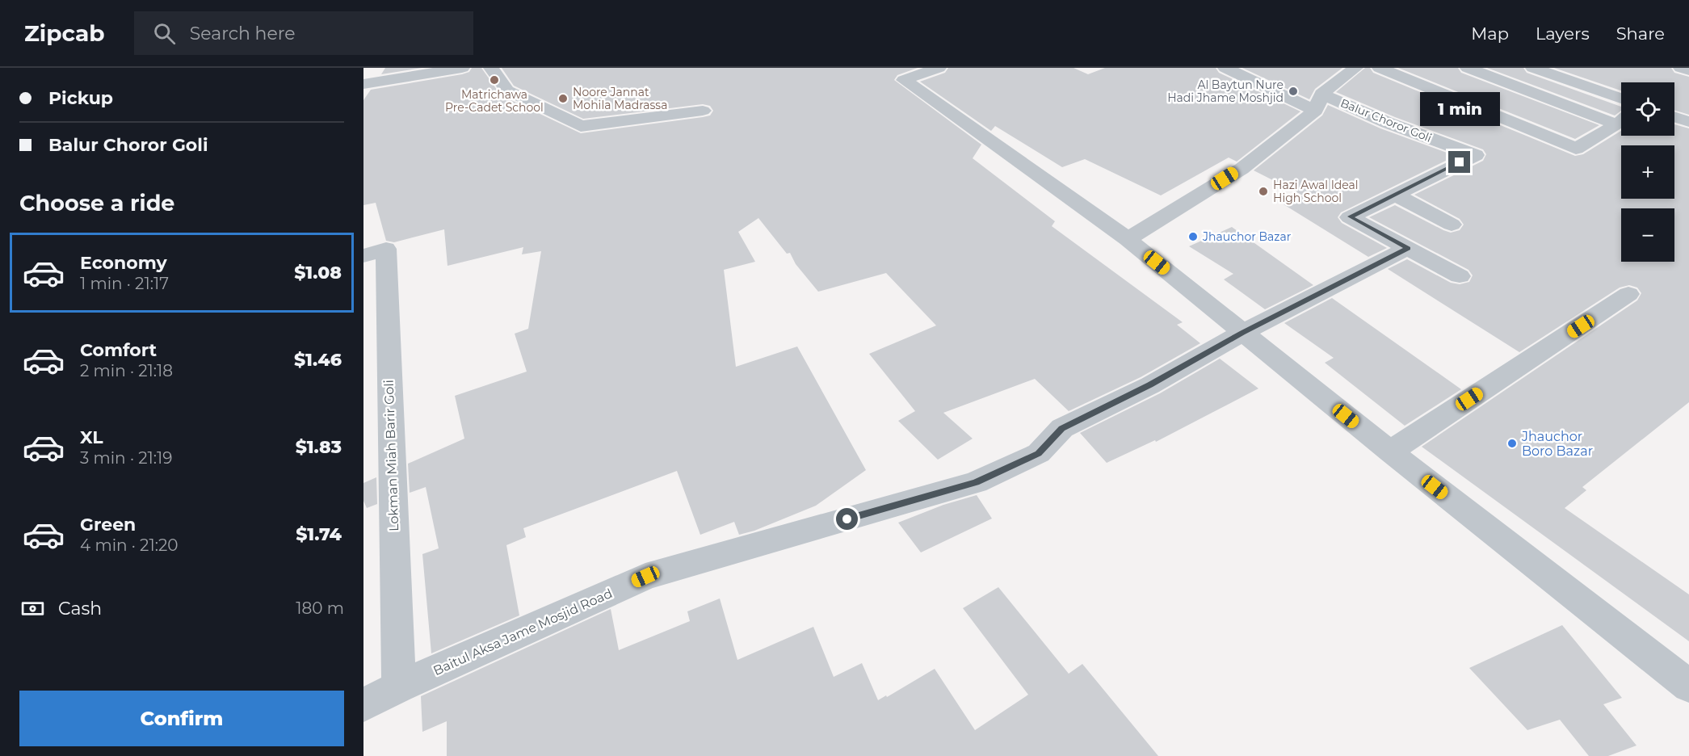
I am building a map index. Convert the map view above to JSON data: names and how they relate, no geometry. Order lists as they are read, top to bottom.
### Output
{
  "streets": {
    "street": ["Balur Choror Goli", "Lokman Miah Barir Goli", "Baitul Aksa Jame Mosjid Road"]
  },
  "crossings": [
    ["Balur Choror Goli", "Baitul Aksa Jame Mosjid Road"],
    ["Lokman Miah Barir Goli", "Baitul Aksa Jame Mosjid Road"]
  ],
  "places": [
    "Matrichawa Pre-Cadet School",
    "Al Baytun Nure Hadi Jhame Moshjid",
    "Noore Jannat Mohila Madrassa",
    "Hazi Awal Ideal High School",
    "Jhauchor Bazar",
    "Jhauchor Boro Bazar"
  ],
  "page": {
    "header": "Zipcab",
    "search": "Search here",
    "nav": ["Map", "Layers", "Share"],
    "banner": ["Pickup", "Balur Choror Goli"],
    "map_buttons": ["+", "−"],
    "bubble": "1 min",
    "heading": "Choose a ride",
    "list": [
      {
        "name": "Economy",
        "note": "1 min · 21:17",
        "value": "$1.08"
      },
      {
        "name": "Comfort",
        "note": "2 min · 21:18",
        "value": "$1.46"
      },
      {
        "name": "XL",
        "note": "3 min · 21:19",
        "value": "$1.83"
      },
      {
        "name": "Green",
        "note": "4 min · 21:20",
        "value": "$1.74"
      }
    ],
    "pay": ["Cash", "180 m"],
    "buttons": "Confirm"
  }
}
